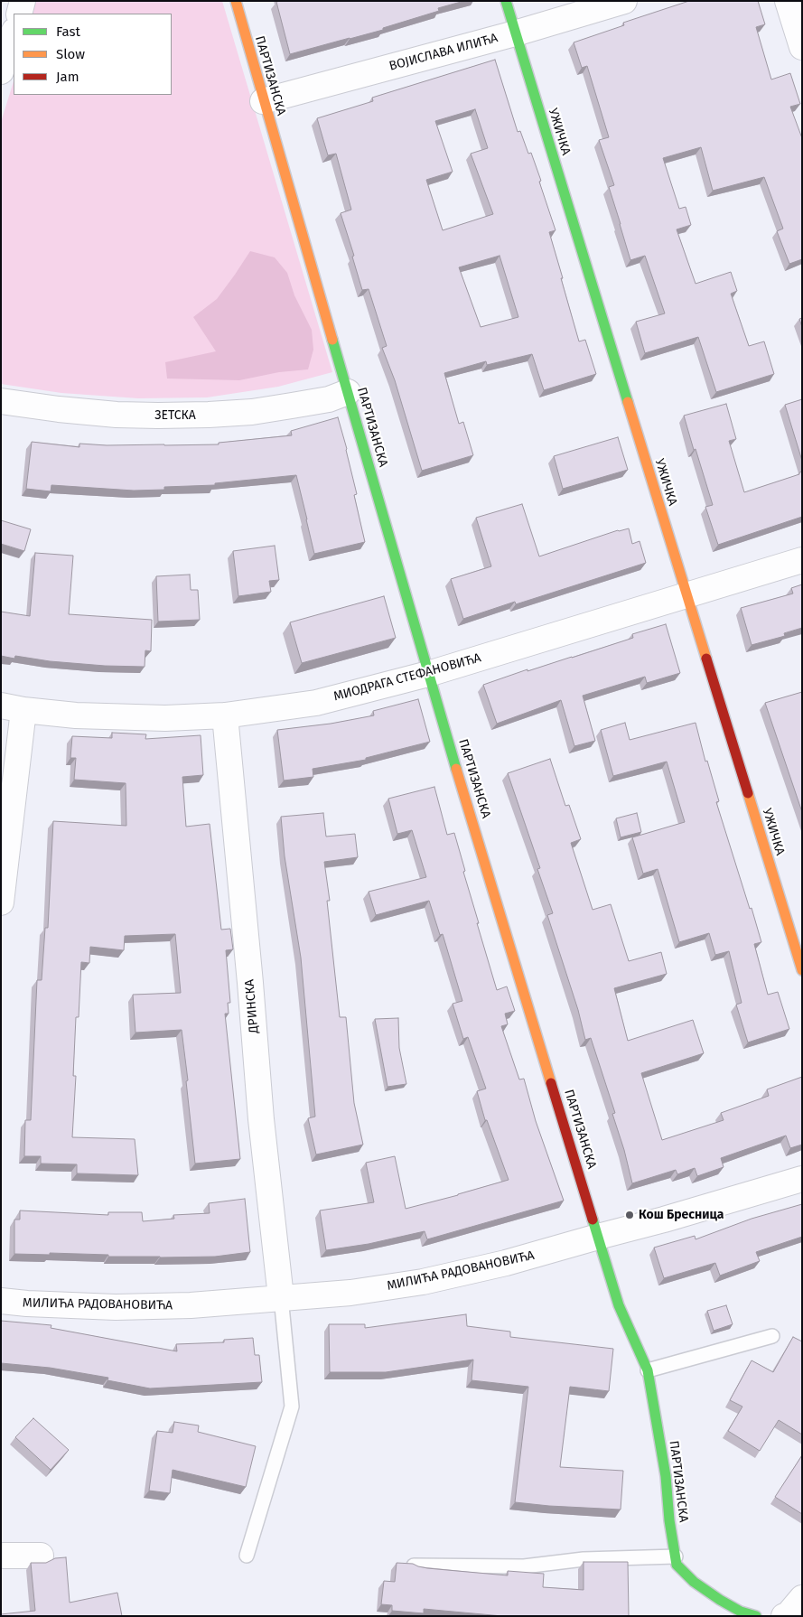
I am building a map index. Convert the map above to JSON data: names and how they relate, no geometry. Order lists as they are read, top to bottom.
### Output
{
  "streets": {
    "street": [
      "ВОЈИСЛАВА ИЛИЋА",
      "ПАРТИЗАНСКА",
      "УЖИЧКА",
      "ЗЕТСКА",
      "МИОДРАГА СТЕФАНОВИЋА",
      "ДРИНСКА",
      "МИЛИЋА РАДОВАНОВИЋА"
    ]
  },
  "crossings": [
    ["ВОЈИСЛАВА ИЛИЋА", "ПАРТИЗАНСКА"],
    ["ВОЈИСЛАВА ИЛИЋА", "УЖИЧКА"],
    ["ПАРТИЗАНСКА", "ЗЕТСКА"],
    ["ПАРТИЗАНСКА", "МИОДРАГА СТЕФАНОВИЋА"],
    ["ПАРТИЗАНСКА", "МИЛИЋА РАДОВАНОВИЋА"],
    ["УЖИЧКА", "МИОДРАГА СТЕФАНОВИЋА"],
    ["МИОДРАГА СТЕФАНОВИЋА", "ДРИНСКА"],
    ["ДРИНСКА", "МИЛИЋА РАДОВАНОВИЋА"]
  ],
  "places": ["Кош Бресница"],
  "legend": ["Fast", "Slow", "Jam"]
}
